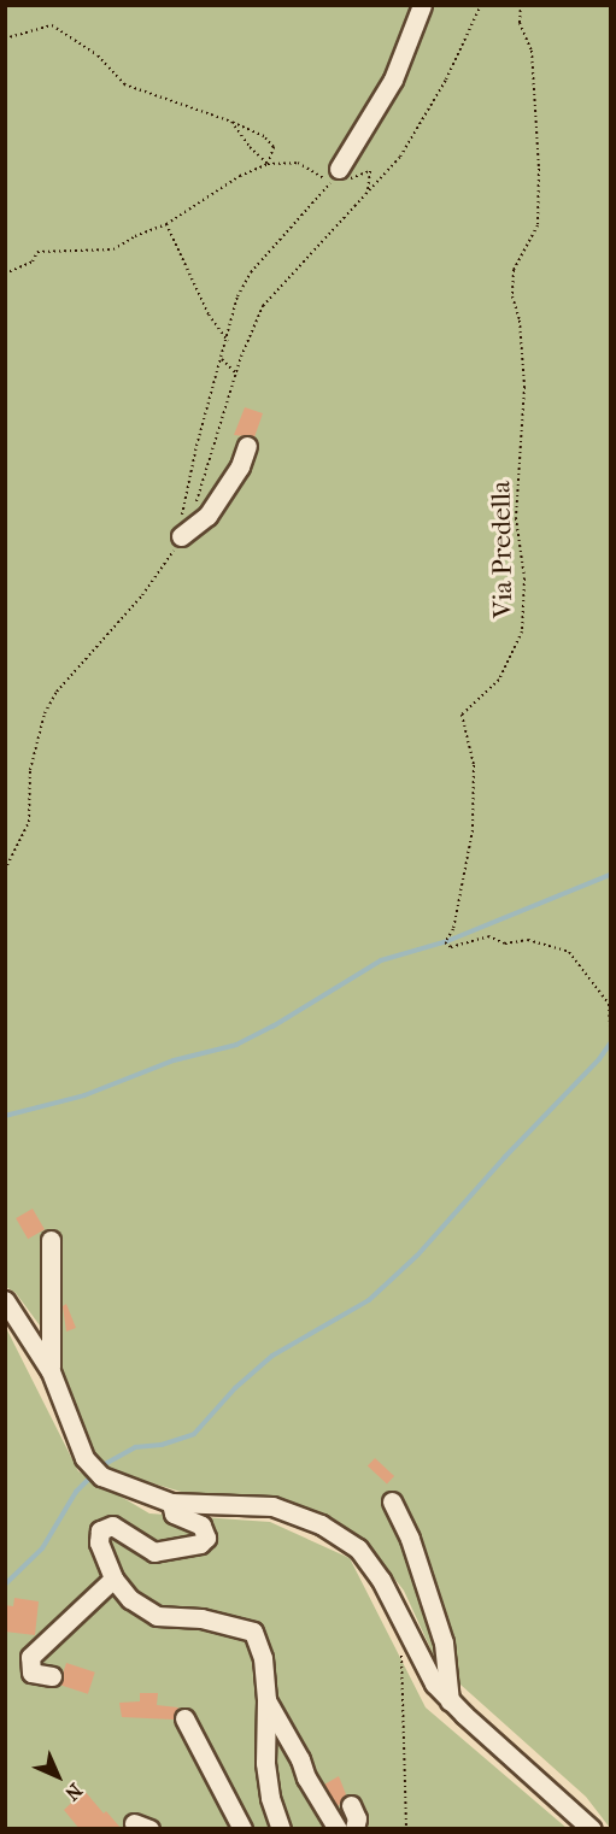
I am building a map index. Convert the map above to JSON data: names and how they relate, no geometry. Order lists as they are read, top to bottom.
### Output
{
  "streets": {
    "path": ["Via Predella"]
  },
  "north": "bottom right"
}
